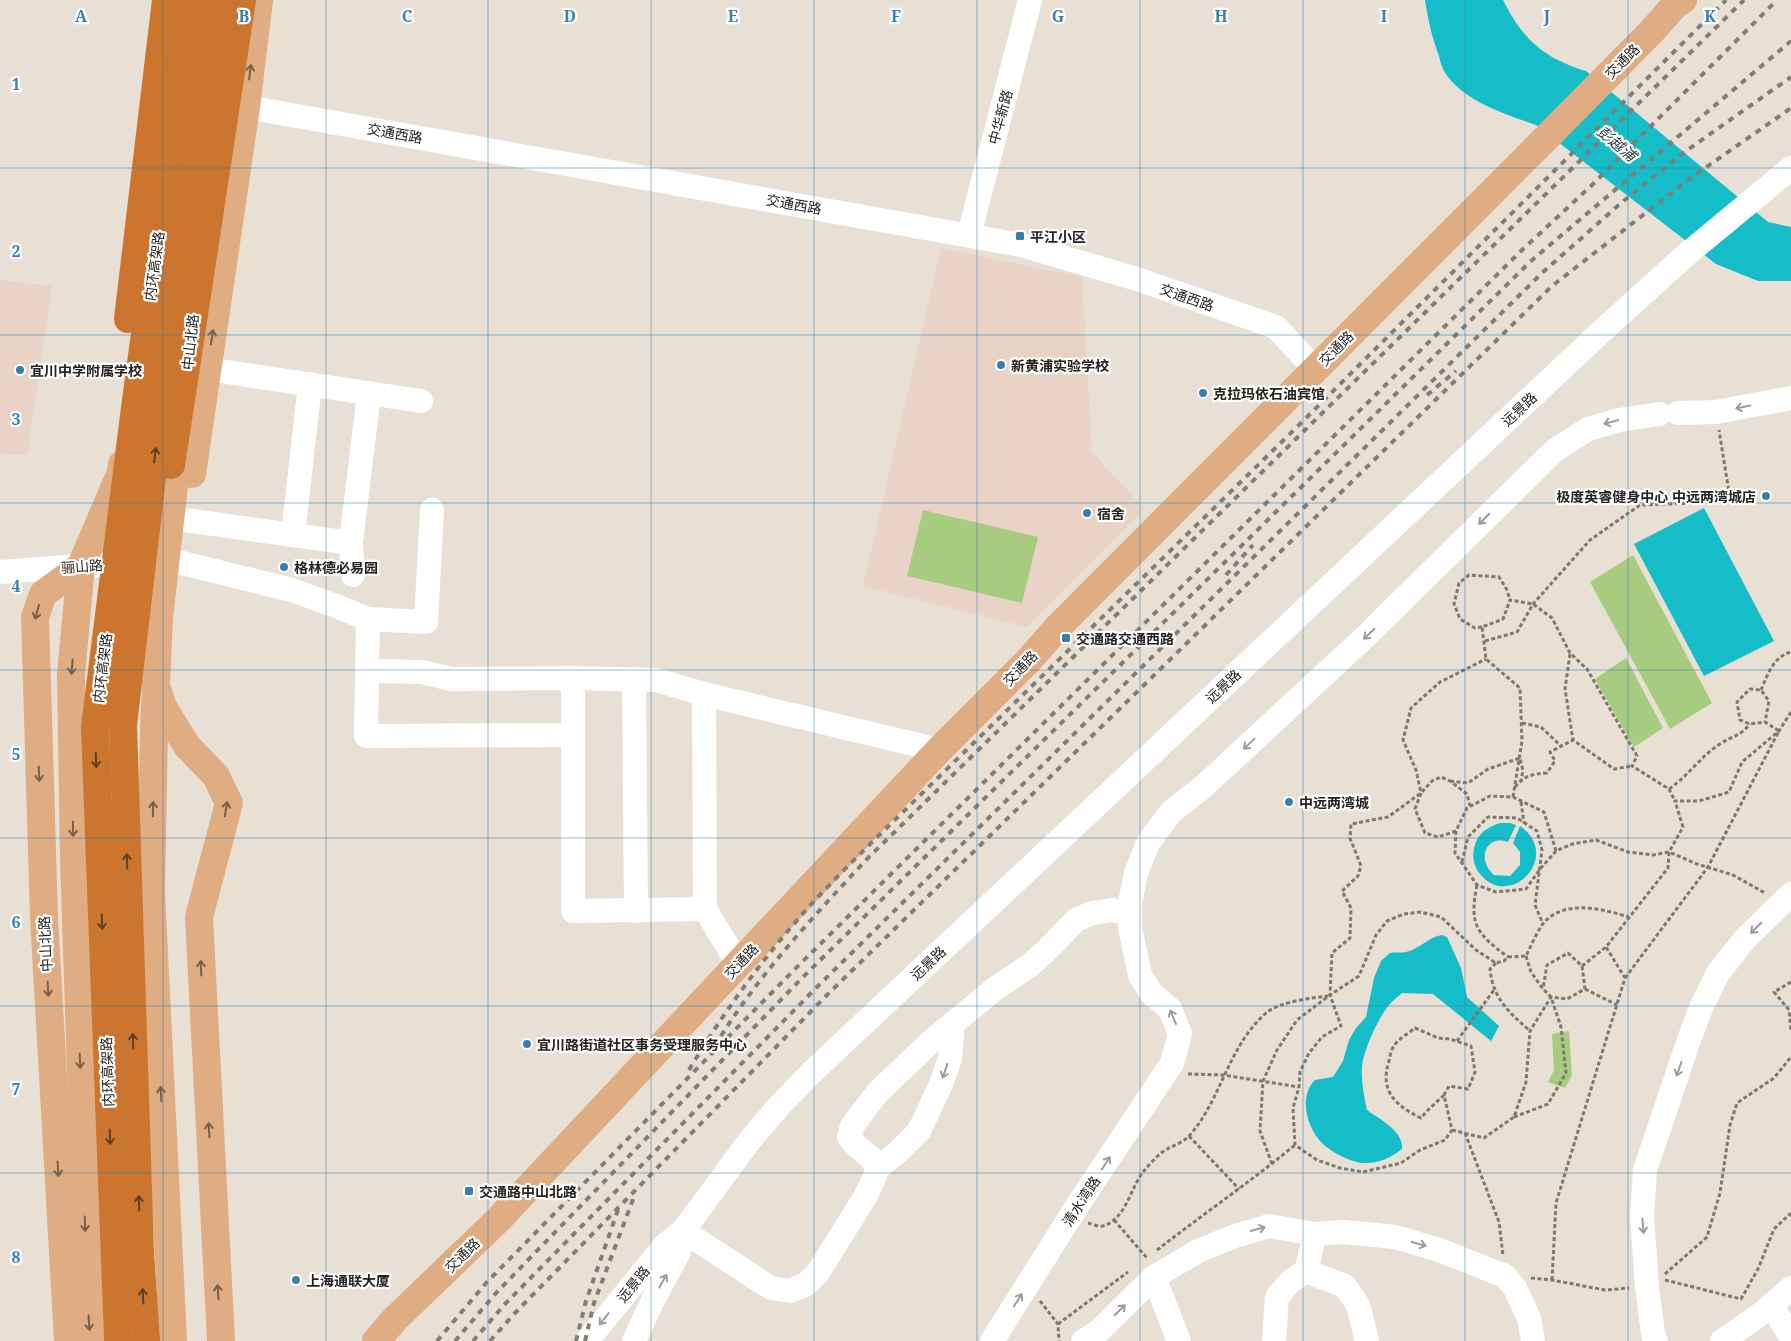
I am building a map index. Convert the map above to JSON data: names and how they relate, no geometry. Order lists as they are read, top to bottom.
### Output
{
  "streets": {
    "highway": ["内环高架路"],
    "main road": ["交通路", "中山北路"],
    "street": [
      "中华新路",
      "交通西路",
      "远景路",
      "骊山路",
      "清水湾路"
    ]
  },
  "crossings": [
    ["交通路", "交通西路"],
    ["中华新路", "交通西路"],
    ["中山北路", "骊山路"]
  ],
  "water": ["彭越浦"],
  "places": {
    "transit": ["平江小区", "交通路交通西路", "交通路中山北路"],
    "other": [
      "新黄浦实验学校",
      "宜川中学附属学校",
      "克拉玛依石油宾馆",
      "极度英睿健身中心 中远两湾城店",
      "宿舍",
      "格林德必易园",
      "中远两湾城",
      "宜川路街道社区事务受理服务中心",
      "上海通联大厦"
    ]
  },
  "grid": {
    "columns": [
      "A",
      "B",
      "C",
      "D",
      "E",
      "F",
      "G",
      "H",
      "I",
      "J",
      "K"
    ],
    "rows": [
      "1",
      "2",
      "3",
      "4",
      "5",
      "6",
      "7",
      "8"
    ]
  }
}
